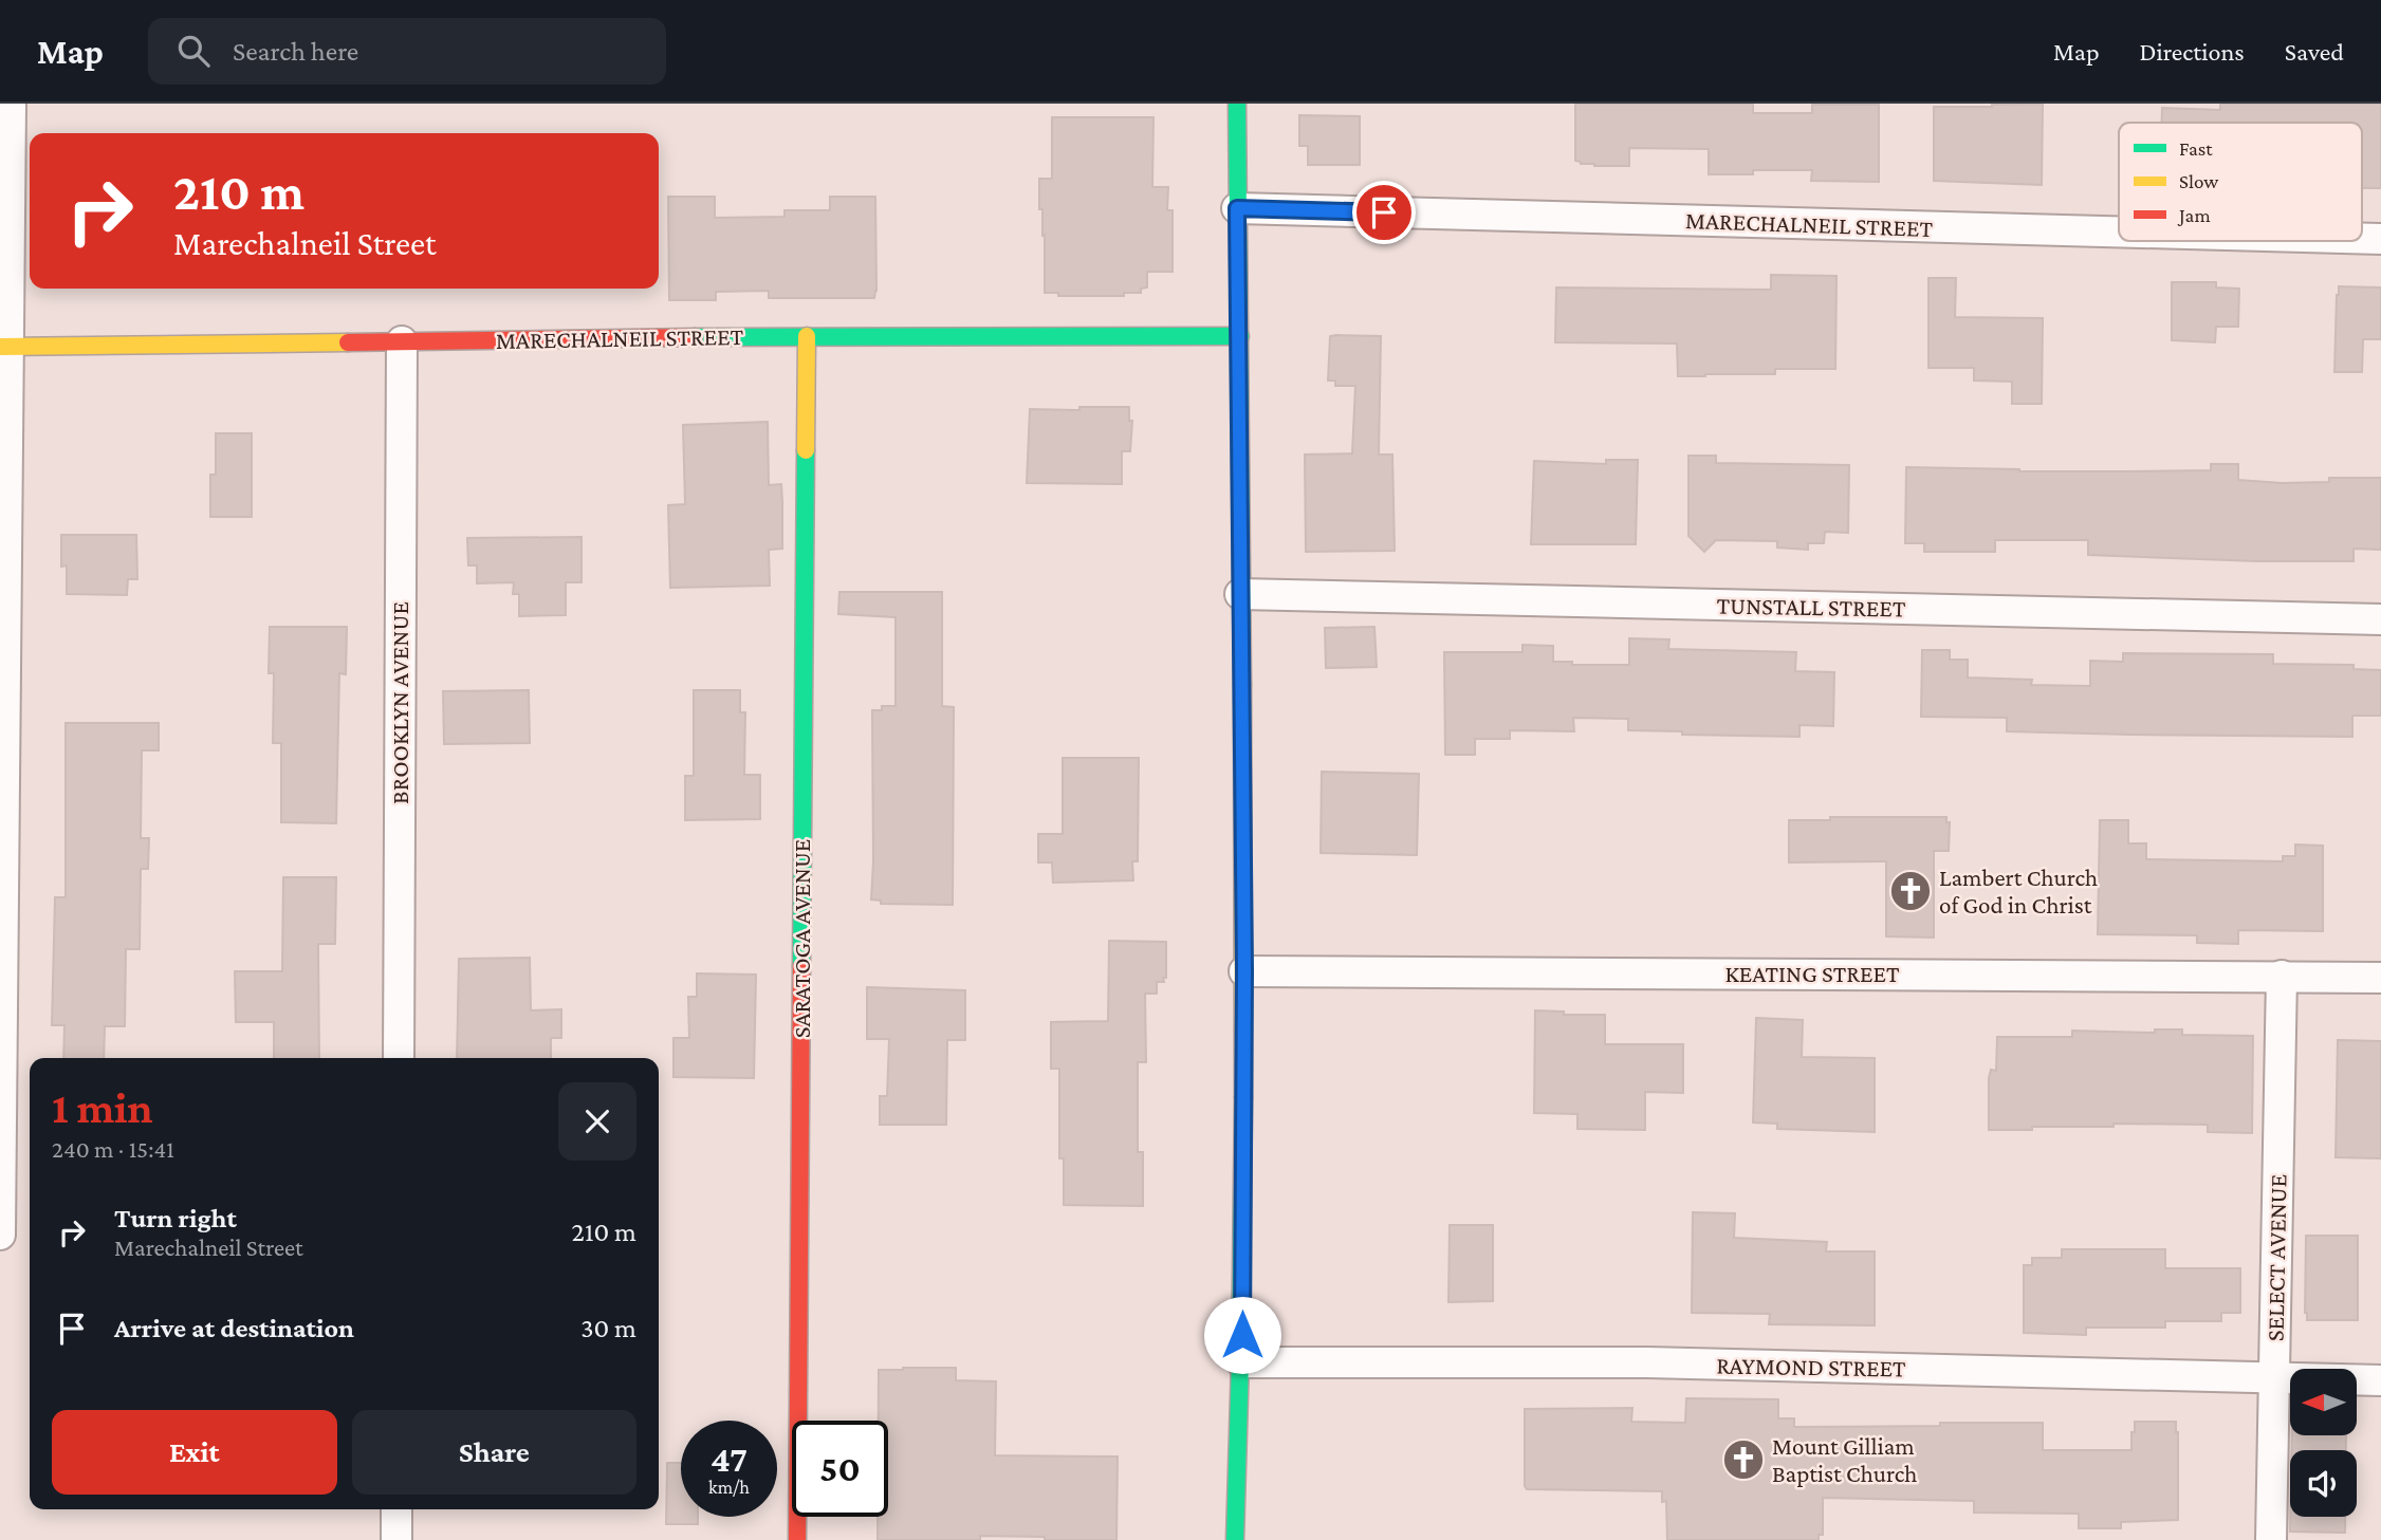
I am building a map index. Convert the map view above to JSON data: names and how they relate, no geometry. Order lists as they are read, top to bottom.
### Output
{
  "streets": {
    "street": [
      "MARECHALNEIL STREET",
      "TUNSTALL STREET",
      "BROOKLYN AVENUE",
      "SARATOGA AVENUE",
      "KEATING STREET",
      "SELECT AVENUE",
      "RAYMOND STREET"
    ]
  },
  "crossings": [
    ["MARECHALNEIL STREET", "BROOKLYN AVENUE"],
    ["MARECHALNEIL STREET", "SARATOGA AVENUE"],
    ["KEATING STREET", "SELECT AVENUE"],
    ["SELECT AVENUE", "RAYMOND STREET"]
  ],
  "places": {
    "church": ["Lambert Church of God in Christ", "Mount Gilliam Baptist Church"]
  },
  "legend": ["Fast", "Slow", "Jam"],
  "north": "left",
  "page": {
    "header": "Map",
    "search": "Search here",
    "nav": ["Map", "Directions", "Saved"],
    "turn": ["210 m", "Marechalneil Street"],
    "heading": ["1 min", "240 m · 15:41"],
    "list": [
      {
        "name": "Turn right",
        "note": "Marechalneil Street",
        "value": "210 m"
      },
      {
        "name": "Arrive at destination",
        "value": "30 m"
      }
    ],
    "buttons": ["Exit", "Share"],
    "speed": "47 km/h",
    "limit": "50"
  }
}
